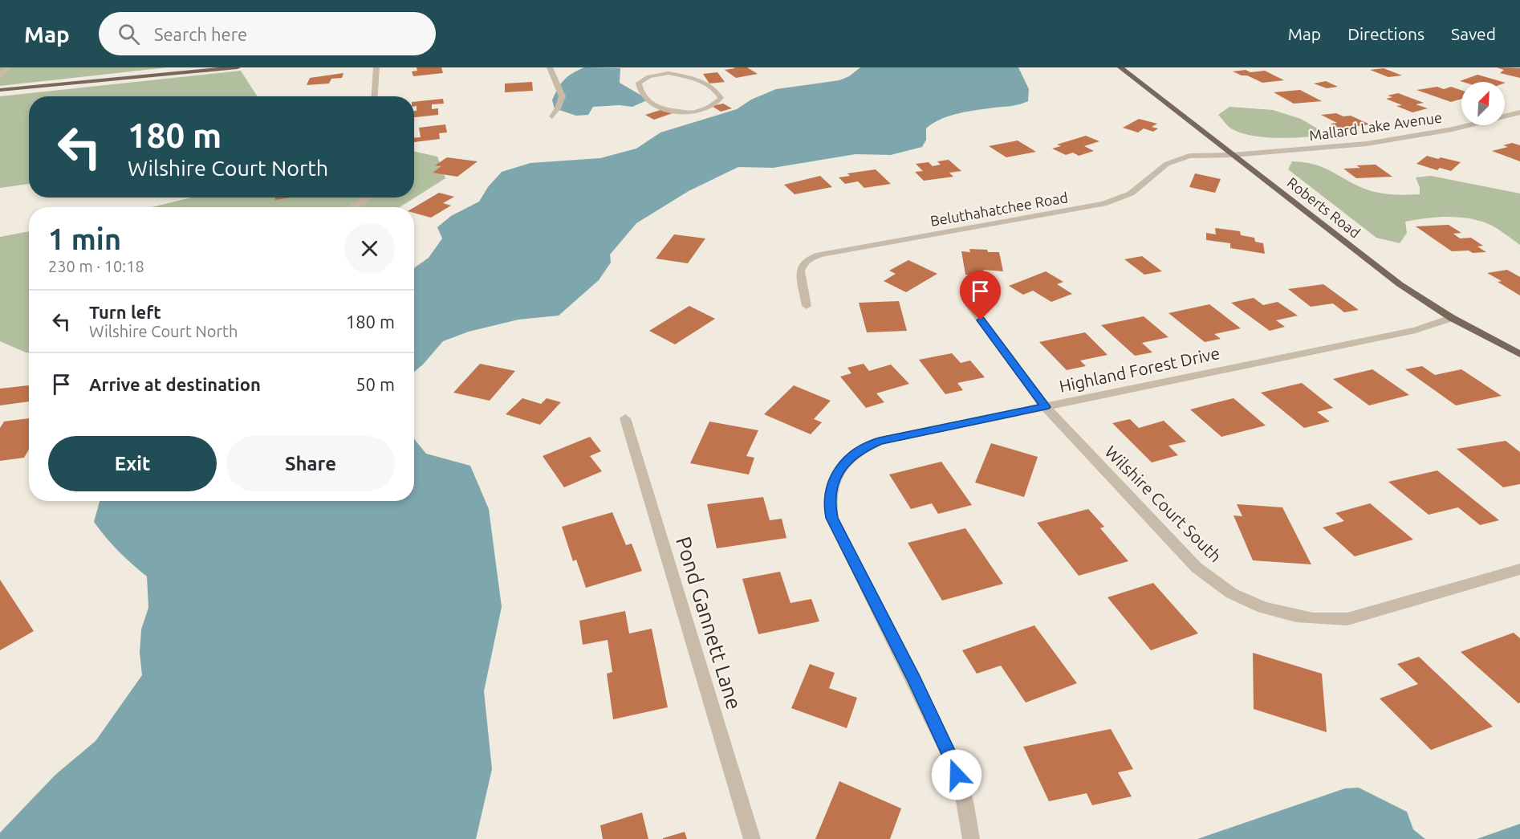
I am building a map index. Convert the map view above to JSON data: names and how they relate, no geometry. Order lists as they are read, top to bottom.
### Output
{
  "streets": {
    "main road": ["Roberts Road"],
    "street": [
      "Mallard Lake Avenue",
      "Beluthahatchee Road",
      "Highland Forest Drive",
      "Wilshire Court South",
      "Pond Gannett Lane"
    ]
  },
  "crossings": [
    ["Mallard Lake Avenue", "Roberts Road"],
    ["Mallard Lake Avenue", "Beluthahatchee Road"],
    ["Roberts Road", "Beluthahatchee Road"],
    ["Roberts Road", "Highland Forest Drive"],
    ["Highland Forest Drive", "Wilshire Court South"]
  ],
  "north": "top right",
  "page": {
    "header": "Map",
    "search": "Search here",
    "nav": ["Map", "Directions", "Saved"],
    "turn": ["180 m", "Wilshire Court North"],
    "heading": ["1 min", "230 m · 10:18"],
    "list": [
      {
        "name": "Turn left",
        "note": "Wilshire Court North",
        "value": "180 m"
      },
      {
        "name": "Arrive at destination",
        "value": "50 m"
      }
    ],
    "buttons": ["Exit", "Share"]
  }
}
